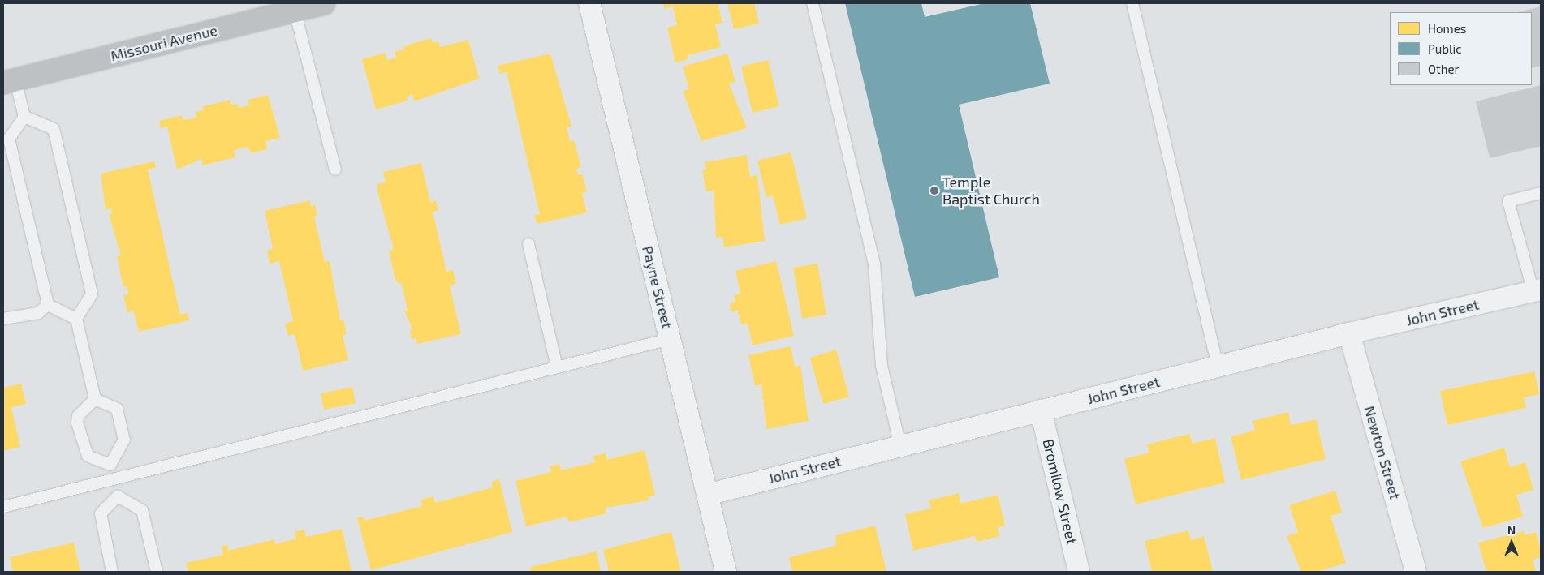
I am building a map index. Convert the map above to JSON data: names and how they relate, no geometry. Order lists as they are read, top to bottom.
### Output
{
  "streets": {
    "main road": ["Missouri Avenue"],
    "street": [
      "Payne Street",
      "John Street",
      "Newton Street",
      "Bromilow Street"
    ]
  },
  "crossings": [
    ["Payne Street", "John Street"],
    ["John Street", "Newton Street"],
    ["John Street", "Bromilow Street"]
  ],
  "places": ["Temple Baptist Church"],
  "legend": ["Homes", "Public", "Other"],
  "north": "top"
}
